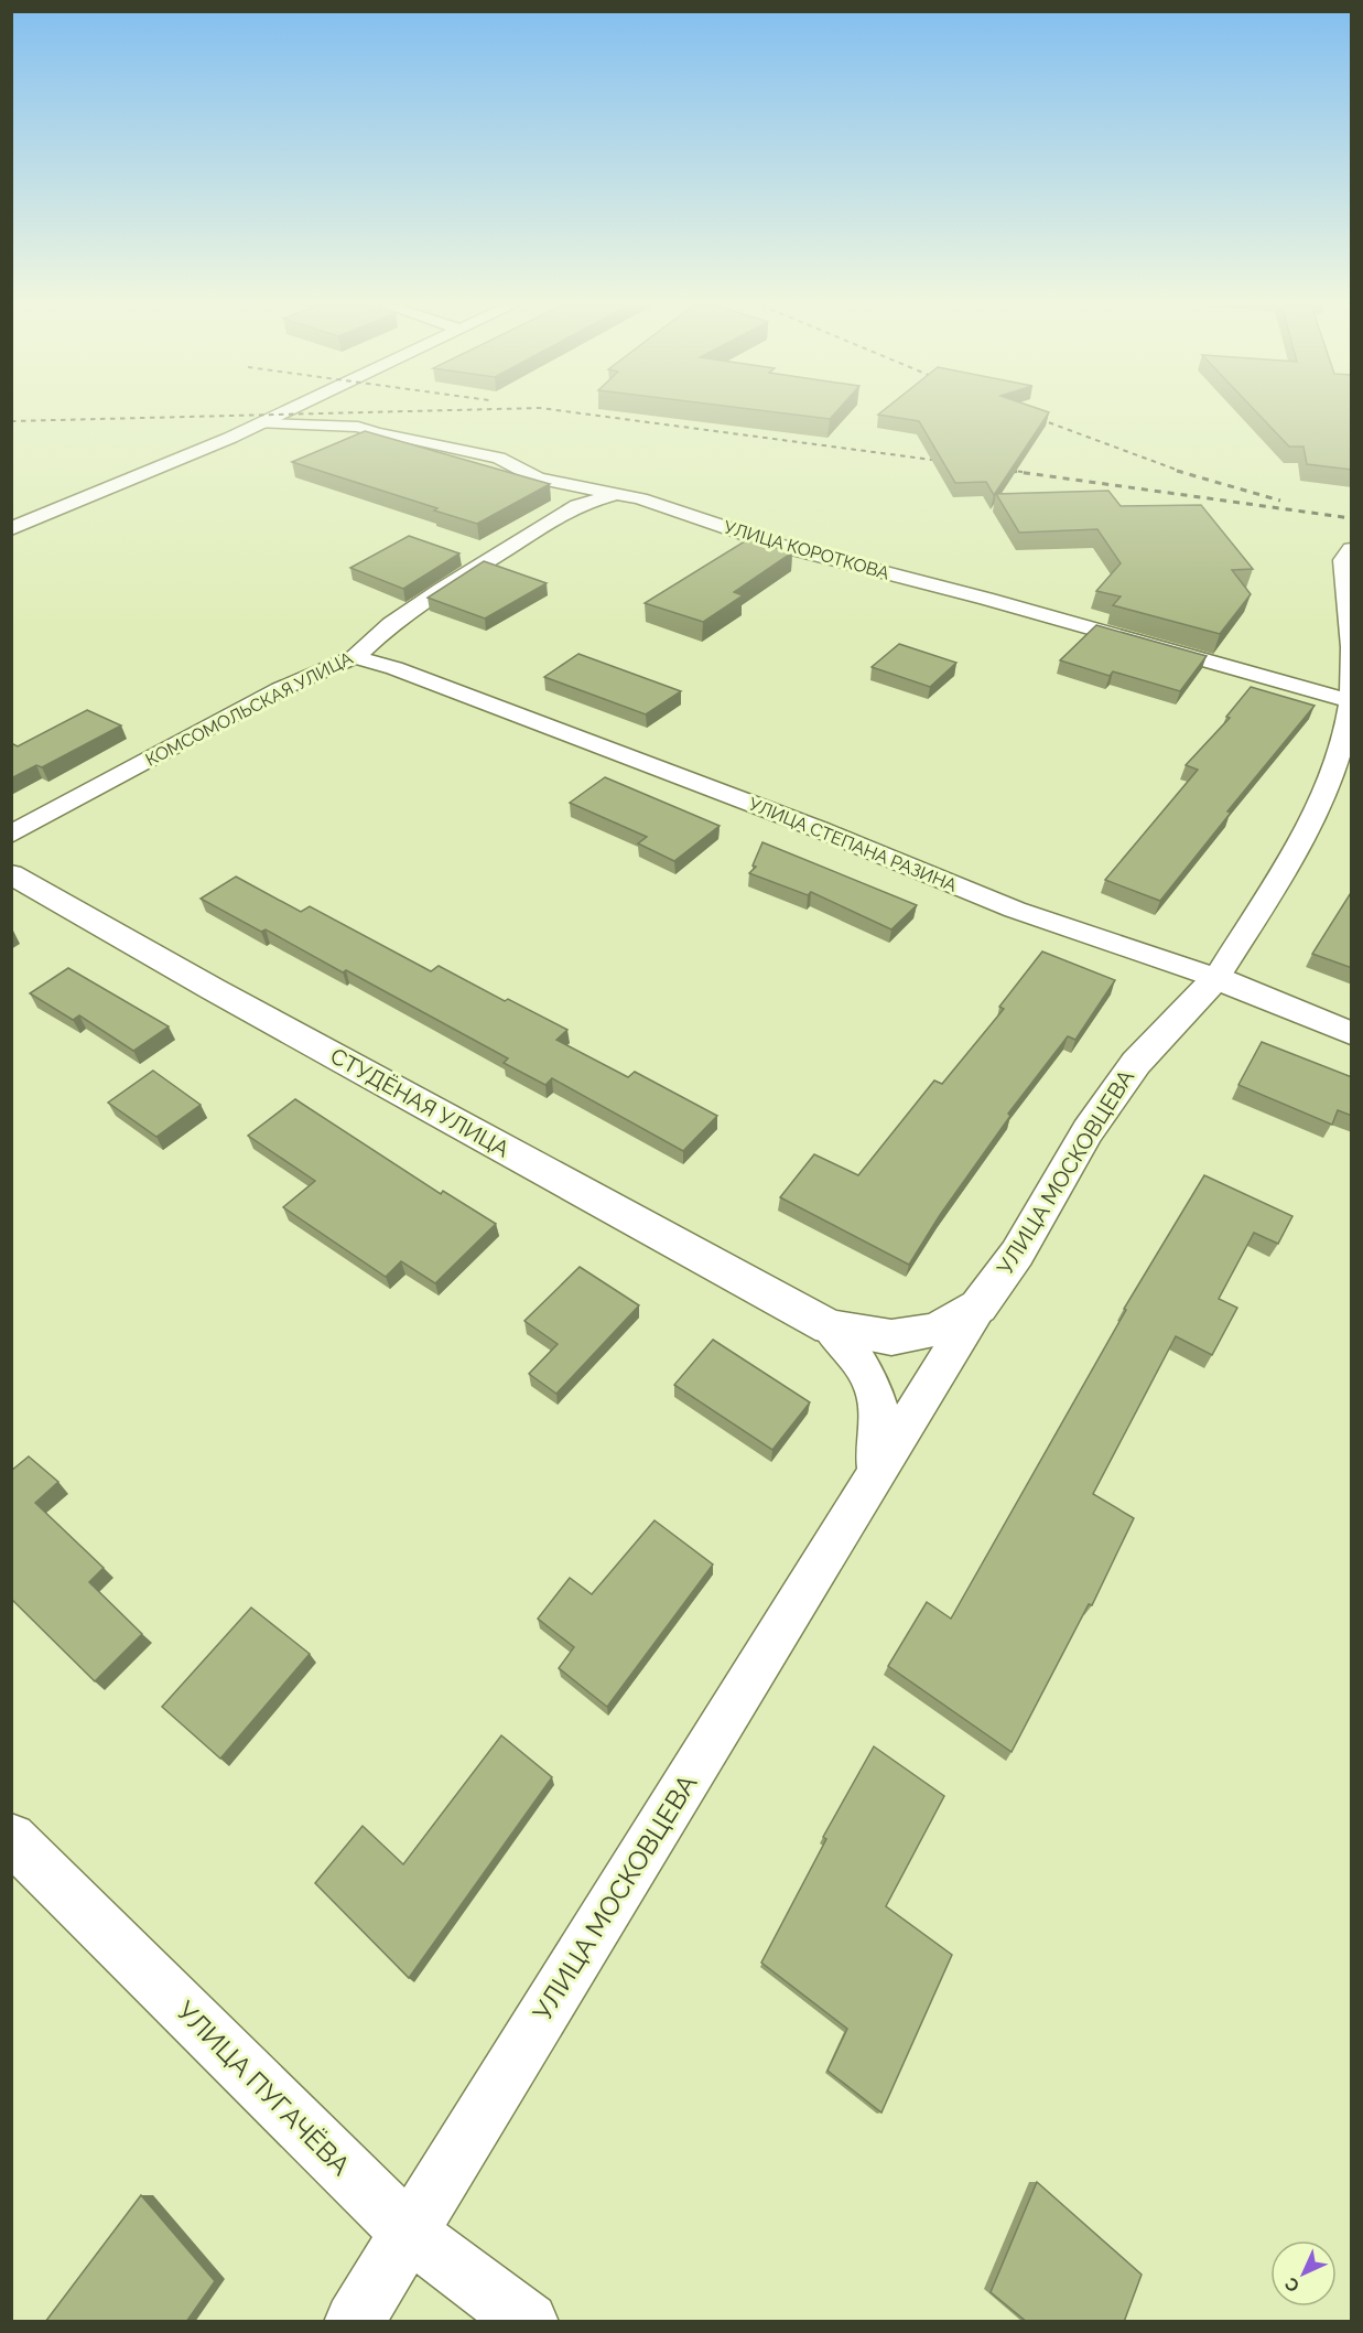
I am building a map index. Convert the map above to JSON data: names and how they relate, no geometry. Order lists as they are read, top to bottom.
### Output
{
  "streets": {
    "street": [
      "УЛИЦА КОРОТКОВА",
      "КОМСОМОЛЬСКАЯ УЛИЦА",
      "УЛИЦА СТЕПАНА РАЗИНА",
      "СТУДЁНАЯ УЛИЦА",
      "УЛИЦА МОСКОВЦЕВА",
      "УЛИЦА ПУГАЧЁВА"
    ]
  },
  "crossings": [
    ["УЛИЦА КОРОТКОВА", "КОМСОМОЛЬСКАЯ УЛИЦА"],
    ["УЛИЦА КОРОТКОВА", "УЛИЦА МОСКОВЦЕВА"],
    ["КОМСОМОЛЬСКАЯ УЛИЦА", "УЛИЦА СТЕПАНА РАЗИНА"],
    ["УЛИЦА СТЕПАНА РАЗИНА", "УЛИЦА МОСКОВЦЕВА"],
    ["СТУДЁНАЯ УЛИЦА", "УЛИЦА МОСКОВЦЕВА"],
    ["УЛИЦА МОСКОВЦЕВА", "УЛИЦА ПУГАЧЁВА"]
  ],
  "north": "bottom left"
}
